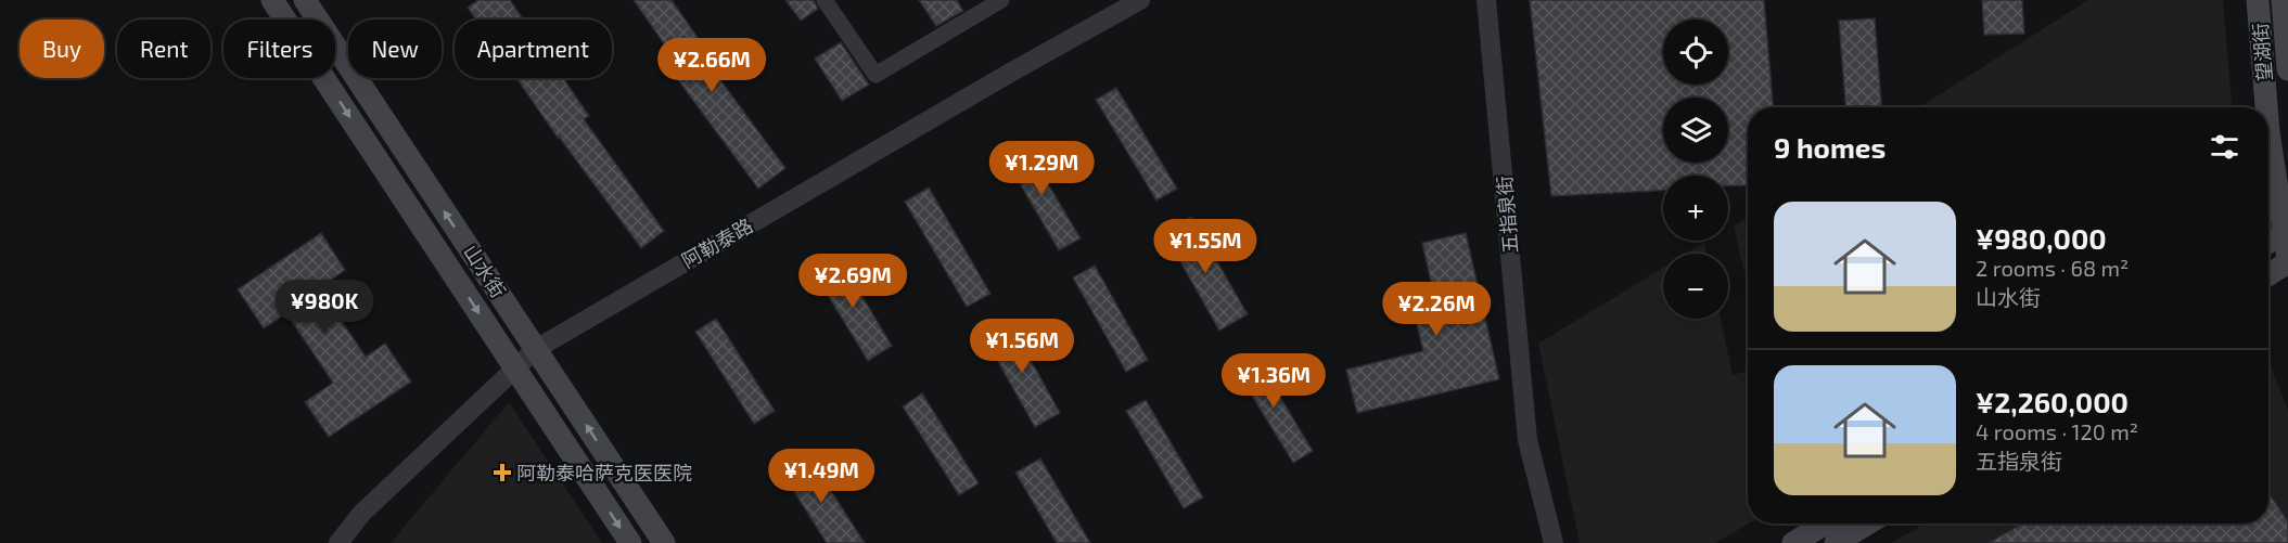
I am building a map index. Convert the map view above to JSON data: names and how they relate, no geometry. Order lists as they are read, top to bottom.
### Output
{
  "streets": {
    "main road": ["望湖街", "山水街"],
    "street": ["五指泉街", "阿勒泰路"]
  },
  "crossings": [
    ["阿勒泰路", "山水街"]
  ],
  "places": {
    "health": ["阿勒泰哈萨克医医院"]
  },
  "page": {
    "map_buttons": ["+", "−"],
    "chip": [
      "Buy",
      "Rent",
      "Filters",
      "New",
      "Apartment"
    ],
    "price": [
      "¥2.66M",
      "¥1.29M",
      "¥1.55M",
      "¥2.69M",
      "¥980K",
      "¥2.26M",
      "¥1.56M",
      "¥1.36M",
      "¥1.49M"
    ],
    "heading": "9 homes",
    "list": [
      {
        "name": "¥980,000",
        "note": "2 rooms · 68 m² · 山水街"
      },
      {
        "name": "¥2,260,000",
        "note": "4 rooms · 120 m² · 五指泉街"
      }
    ]
  }
}
